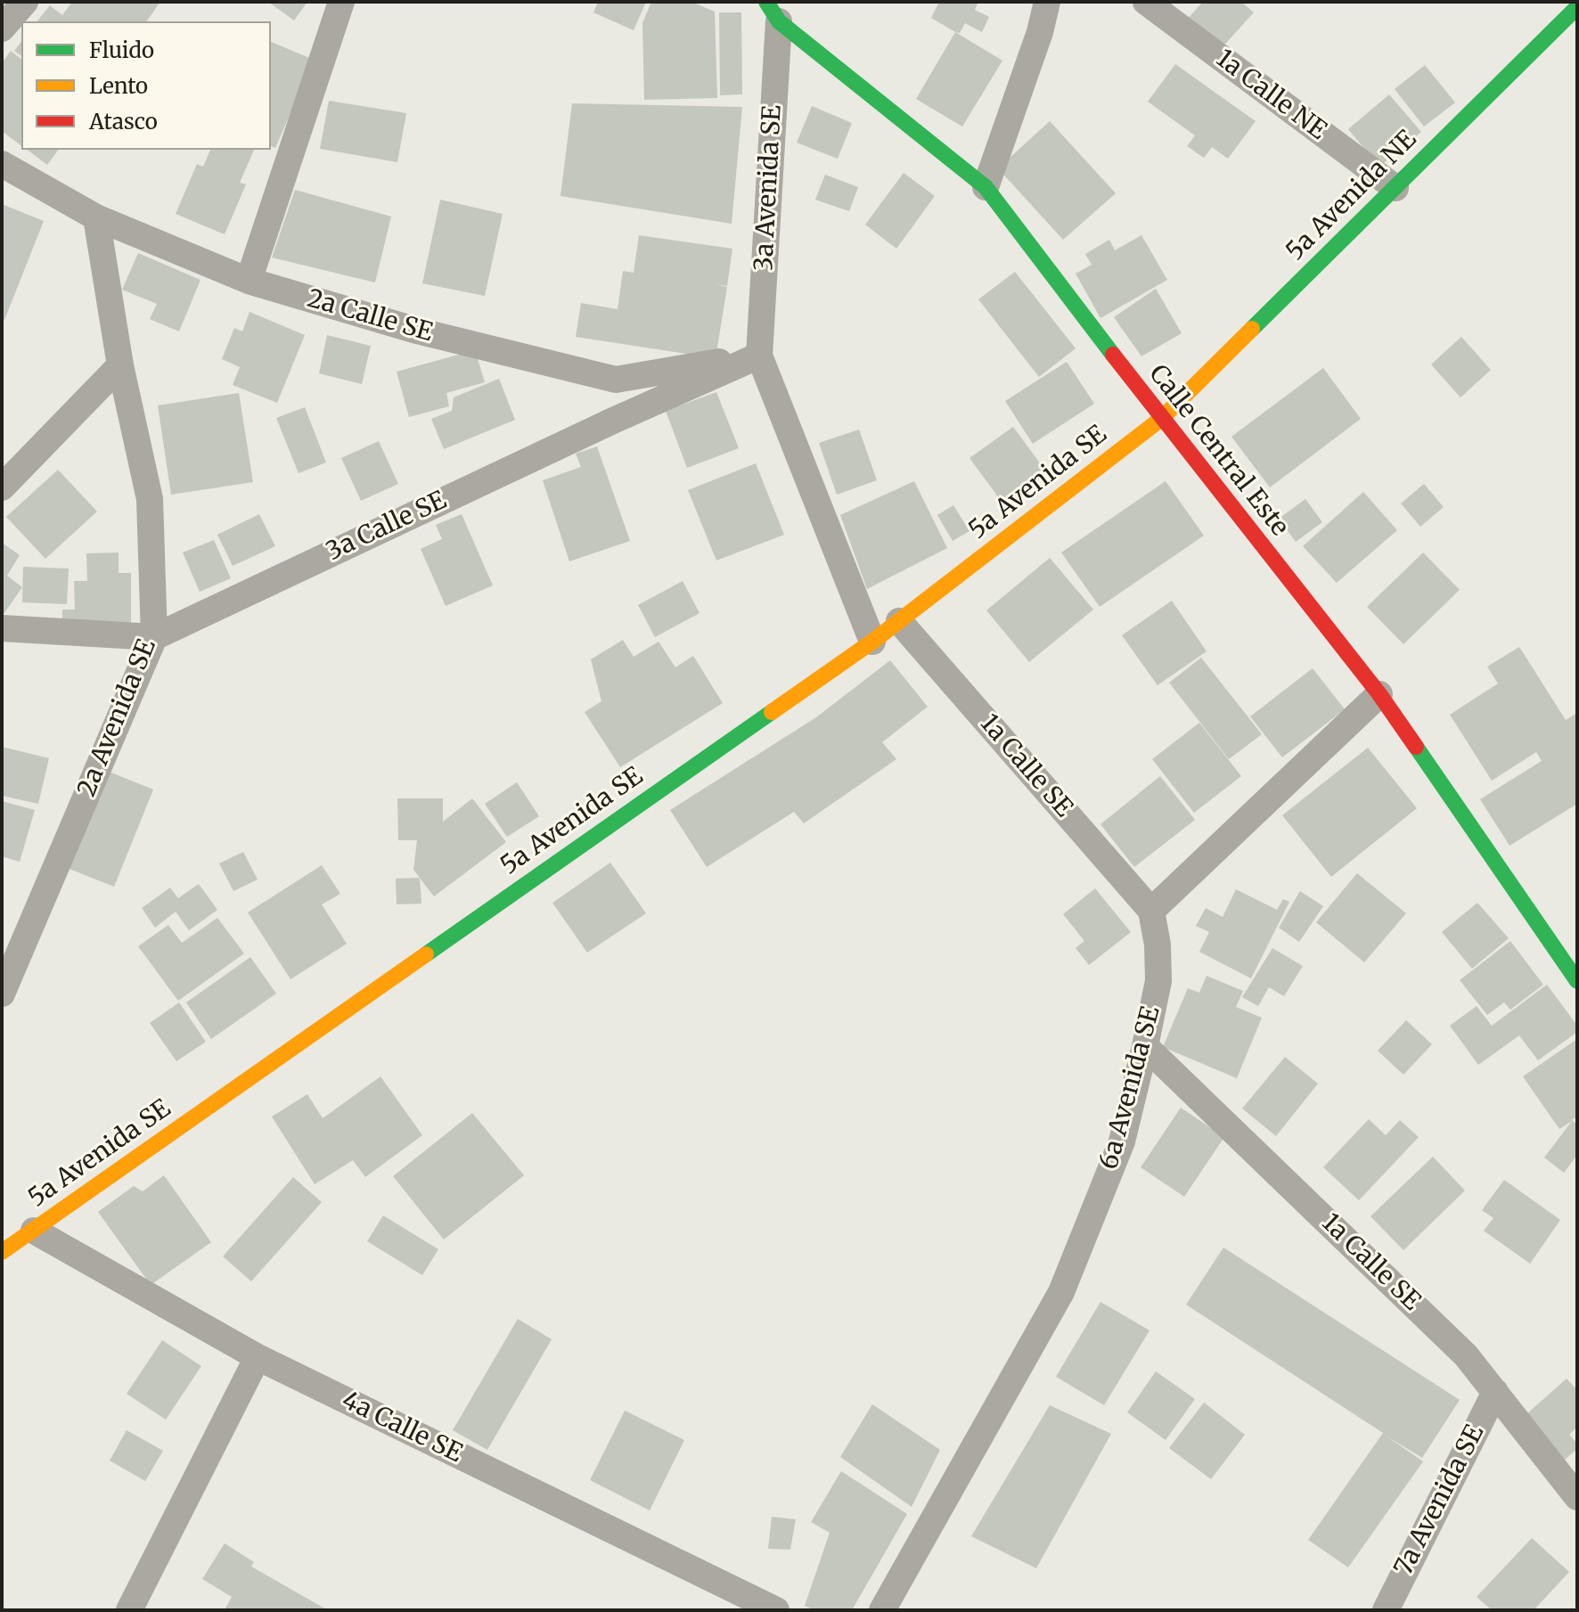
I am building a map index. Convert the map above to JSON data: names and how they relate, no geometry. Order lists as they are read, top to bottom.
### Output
{
  "streets": {
    "street": [
      "1a Calle NE",
      "3a Avenida SE",
      "5a Avenida NE",
      "2a Calle SE",
      "Calle Central Este",
      "5a Avenida SE",
      "3a Calle SE",
      "2a Avenida SE",
      "1a Calle SE",
      "6a Avenida SE",
      "4a Calle SE",
      "7a Avenida SE"
    ]
  },
  "crossings": [
    ["1a Calle NE", "5a Avenida NE"],
    ["3a Avenida SE", "2a Calle SE"],
    ["3a Avenida SE", "Calle Central Este"],
    ["3a Avenida SE", "3a Calle SE"],
    ["5a Avenida NE", "Calle Central Este"],
    ["5a Avenida NE", "5a Avenida SE"],
    ["2a Calle SE", "3a Calle SE"],
    ["2a Calle SE", "2a Avenida SE"],
    ["Calle Central Este", "5a Avenida SE"],
    ["5a Avenida SE", "1a Calle SE"],
    ["5a Avenida SE", "4a Calle SE"],
    ["3a Calle SE", "2a Avenida SE"],
    ["1a Calle SE", "6a Avenida SE"],
    ["1a Calle SE", "7a Avenida SE"]
  ],
  "legend": ["Fluido", "Lento", "Atasco"]
}
